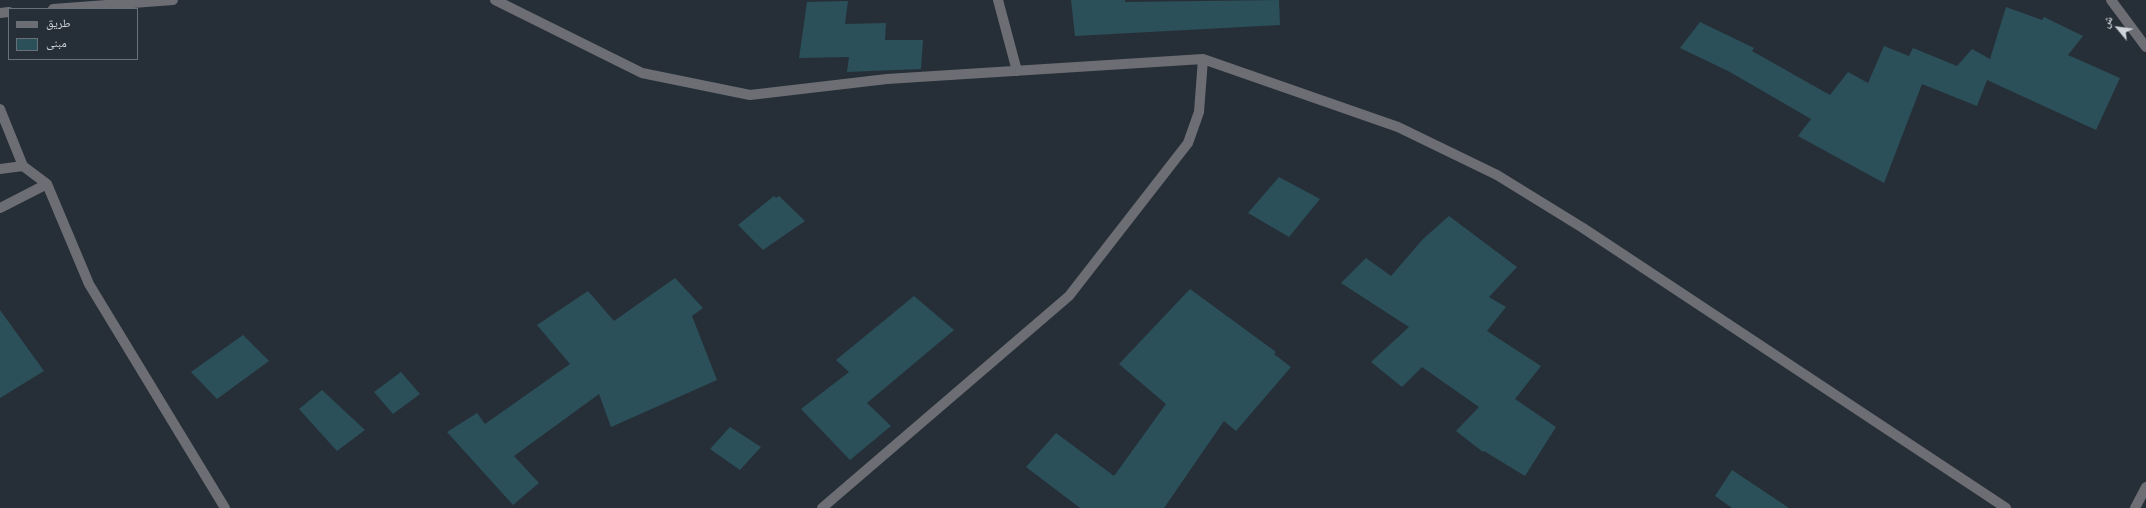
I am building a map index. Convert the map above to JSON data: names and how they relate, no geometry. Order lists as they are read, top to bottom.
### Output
{
  "legend": ["طريق", "مبنى"],
  "north": "top left"
}
